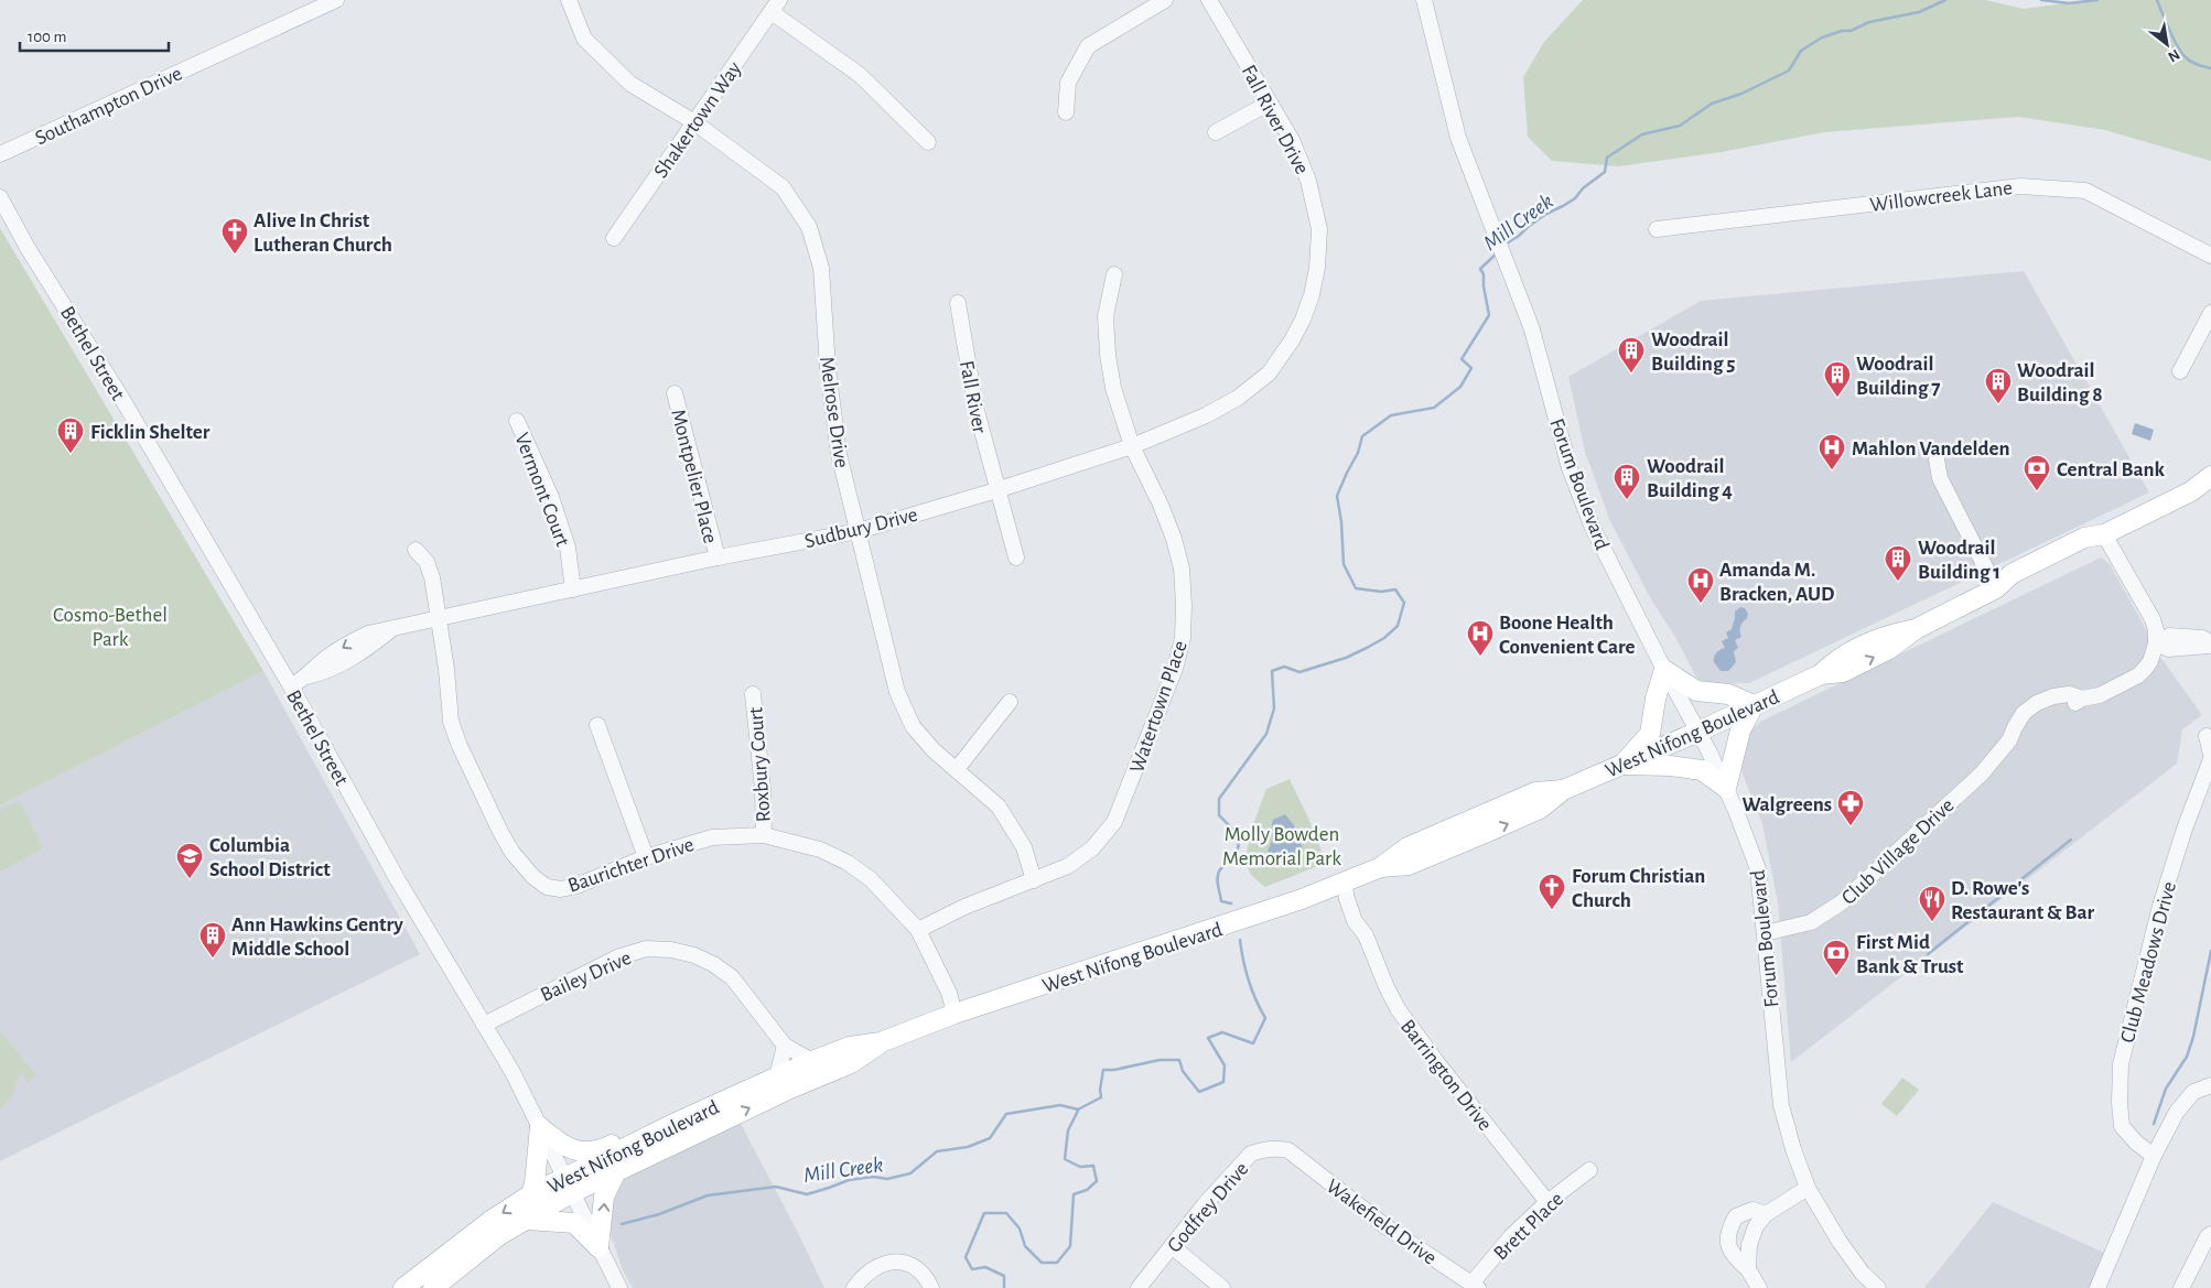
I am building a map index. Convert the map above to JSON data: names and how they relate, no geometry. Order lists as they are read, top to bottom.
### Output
{
  "streets": {
    "main road": ["West Nifong Boulevard"],
    "street": [
      "Southampton Drive",
      "Shakertown Way",
      "Fall River Drive",
      "Willowcreek Lane",
      "Bethel Street",
      "Fall River",
      "Melrose Drive",
      "Montpelier Place",
      "Forum Boulevard",
      "Vermont Court",
      "Sudbury Drive",
      "Watertown Place",
      "Roxbury Court",
      "Club Village Drive",
      "Baurichter Drive",
      "Club Meadows Drive",
      "Bailey Drive",
      "Barrington Drive",
      "Godfrey Drive",
      "Wakefield Drive",
      "Brett Place"
    ]
  },
  "crossings": [
    ["Shakertown Way", "Melrose Drive"],
    ["Fall River Drive", "Sudbury Drive"],
    ["Bethel Street", "Sudbury Drive"],
    ["Bethel Street", "West Nifong Boulevard"],
    ["Bethel Street", "Bailey Drive"],
    ["Fall River", "Sudbury Drive"],
    ["Melrose Drive", "Sudbury Drive"],
    ["Melrose Drive", "Watertown Place"],
    ["Montpelier Place", "Sudbury Drive"],
    ["Forum Boulevard", "West Nifong Boulevard"],
    ["Forum Boulevard", "Club Village Drive"],
    ["Vermont Court", "Sudbury Drive"],
    ["Sudbury Drive", "Watertown Place"],
    ["Sudbury Drive", "Baurichter Drive"],
    ["Watertown Place", "Baurichter Drive"],
    ["West Nifong Boulevard", "Baurichter Drive"],
    ["West Nifong Boulevard", "Bailey Drive"],
    ["West Nifong Boulevard", "Barrington Drive"],
    ["Roxbury Court", "Baurichter Drive"],
    ["Barrington Drive", "Brett Place"],
    ["Godfrey Drive", "Wakefield Drive"],
    ["Wakefield Drive", "Brett Place"]
  ],
  "water": ["Mill Creek"],
  "parks": ["Cosmo-Bethel Park", "Molly Bowden Memorial Park"],
  "places": {
    "church": ["Alive In Christ Lutheran Church", "Forum Christian Church"],
    "building": [
      "Woodrail Building 5",
      "Woodrail Building 7",
      "Woodrail Building 8",
      "Ficklin Shelter",
      "Woodrail Building 4",
      "Woodrail Building 1",
      "Ann Hawkins Gentry Middle School"
    ],
    "hospital": ["Mahlon Vandelden", "Amanda M. Bracken, AUD", "Boone Health Convenient Care"],
    "bank": ["Central Bank", "First Mid Bank & Trust"],
    "pharmacy": ["Walgreens"],
    "school or university": ["Columbia School District"],
    "restaurant": ["D. Rowe's Restaurant & Bar"]
  },
  "scale_bar": "100 m",
  "north": "bottom right"
}
